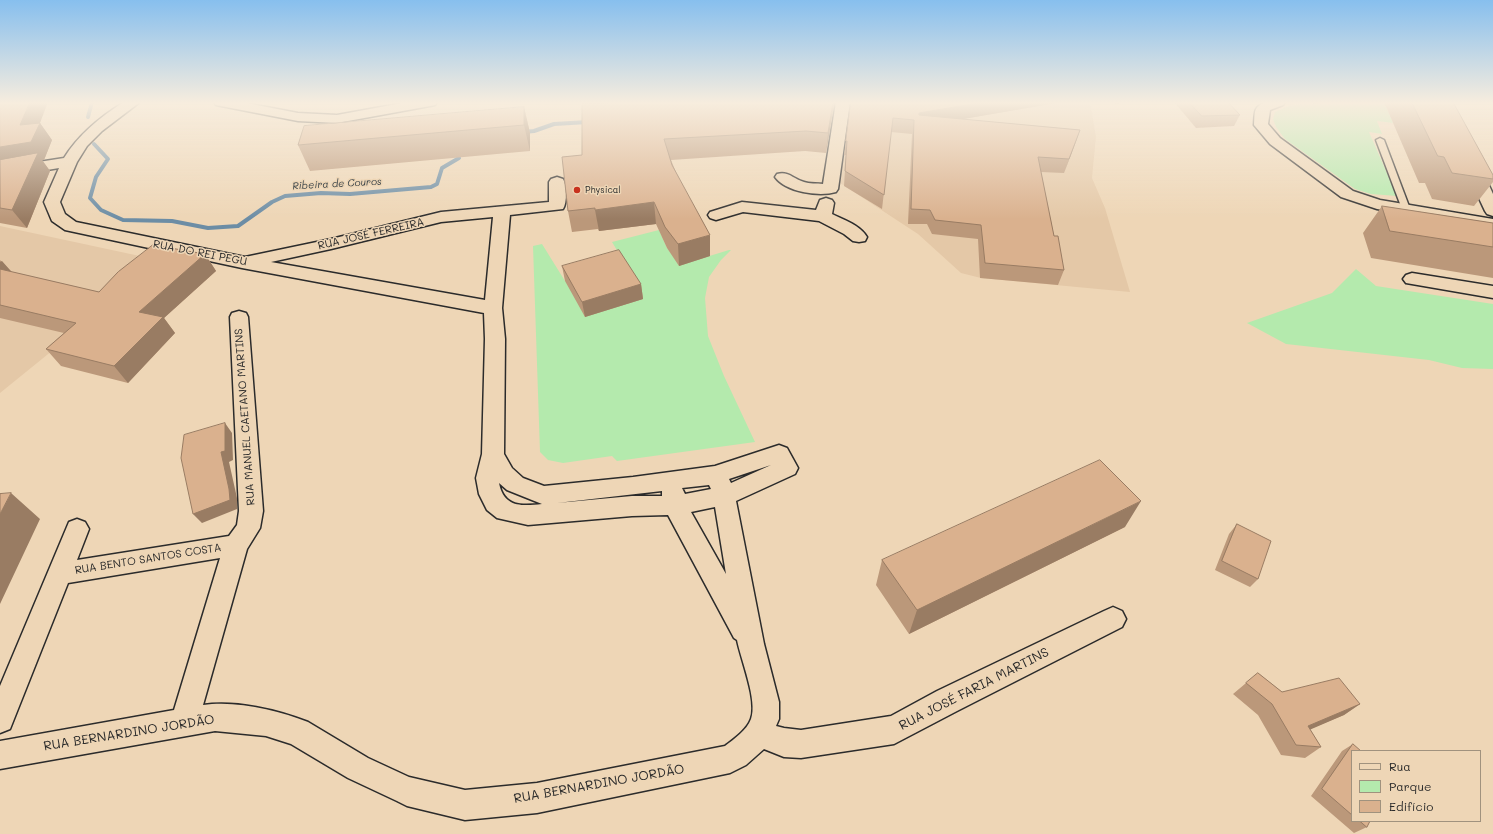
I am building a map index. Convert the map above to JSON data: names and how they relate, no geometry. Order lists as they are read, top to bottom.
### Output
{
  "streets": {
    "street": [
      "RUA JOSÉ FERREIRA",
      "RUA DO REI PEGU",
      "RUA MANUEL CAETANO MARTINS",
      "RUA BENTO SANTOS COSTA",
      "RUA JOSÉ FARIA MARTINS",
      "RUA BERNARDINO JORDÃO"
    ]
  },
  "crossings": [
    ["RUA JOSÉ FERREIRA", "RUA DO REI PEGU"],
    ["RUA MANUEL CAETANO MARTINS", "RUA BENTO SANTOS COSTA"],
    ["RUA MANUEL CAETANO MARTINS", "RUA BERNARDINO JORDÃO"],
    ["RUA JOSÉ FARIA MARTINS", "RUA BERNARDINO JORDÃO"]
  ],
  "water": ["Ribeira de Couros"],
  "places": ["Physical"],
  "legend": ["Rua", "Parque", "Edifício"]
}
